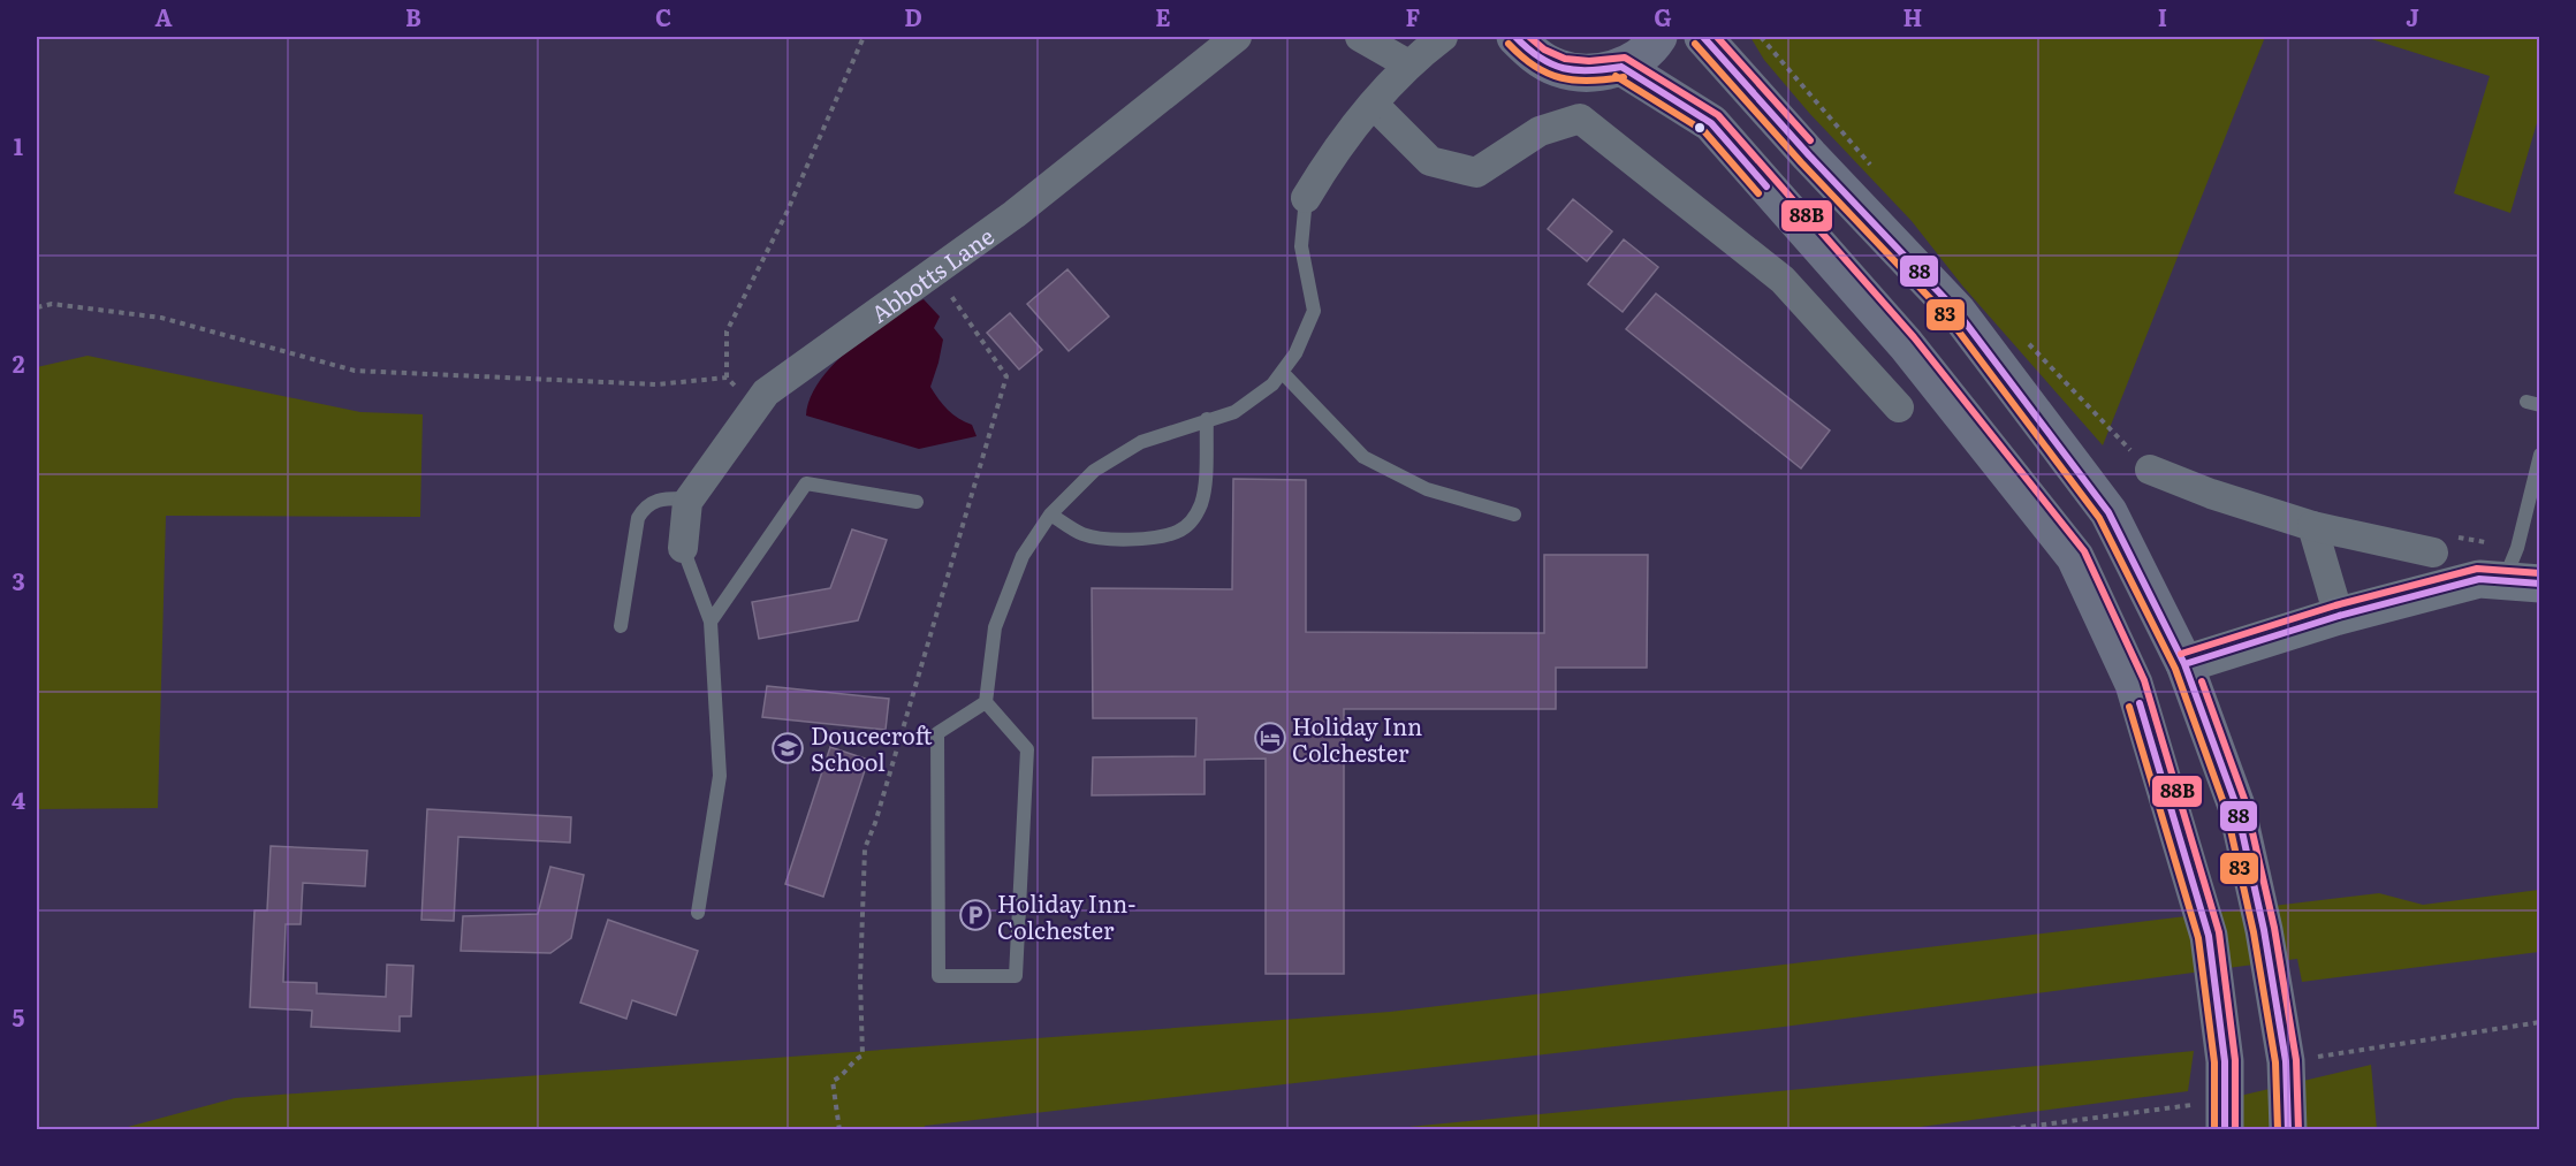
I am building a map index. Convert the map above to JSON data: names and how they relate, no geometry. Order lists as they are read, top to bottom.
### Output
{
  "streets": {
    "street": ["Abbotts Lane"]
  },
  "places": {
    "hotel": ["Holiday Inn Colchester"],
    "school or university": ["Doucecroft School"],
    "parking": ["Holiday Inn- Colchester"]
  },
  "lines": ["transit line 88", "transit line 88B", "transit line 83"],
  "grid": {
    "columns": [
      "A",
      "B",
      "C",
      "D",
      "E",
      "F",
      "G",
      "H",
      "I",
      "J"
    ],
    "rows": [
      "1",
      "2",
      "3",
      "4",
      "5"
    ]
  }
}
